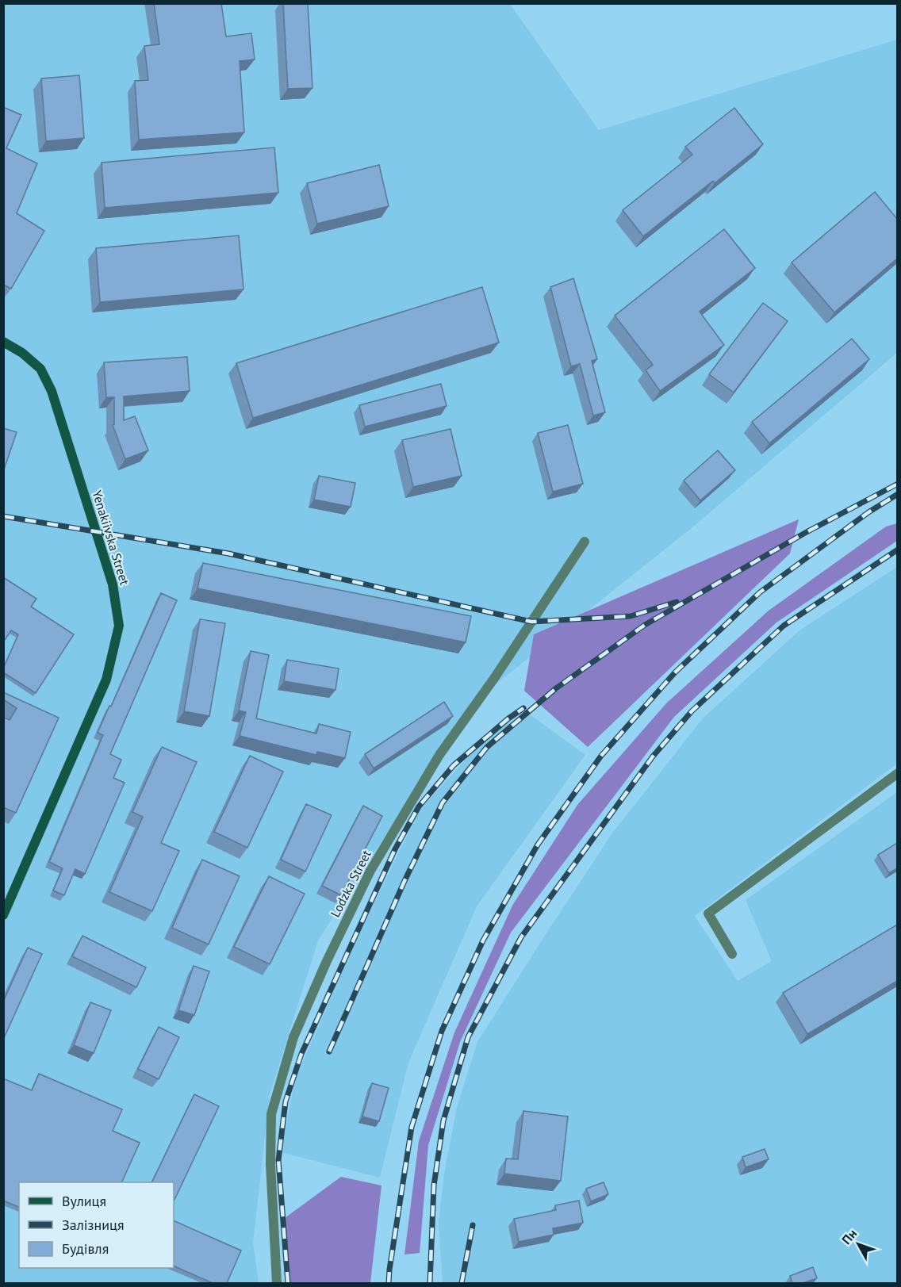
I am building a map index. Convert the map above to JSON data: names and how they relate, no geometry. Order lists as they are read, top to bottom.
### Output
{
  "streets": {
    "street": ["Yenakiivska Street", "Lodzka Street"]
  },
  "legend": ["Вулиця", "Залізниця", "Будівля"],
  "north": "top left"
}
